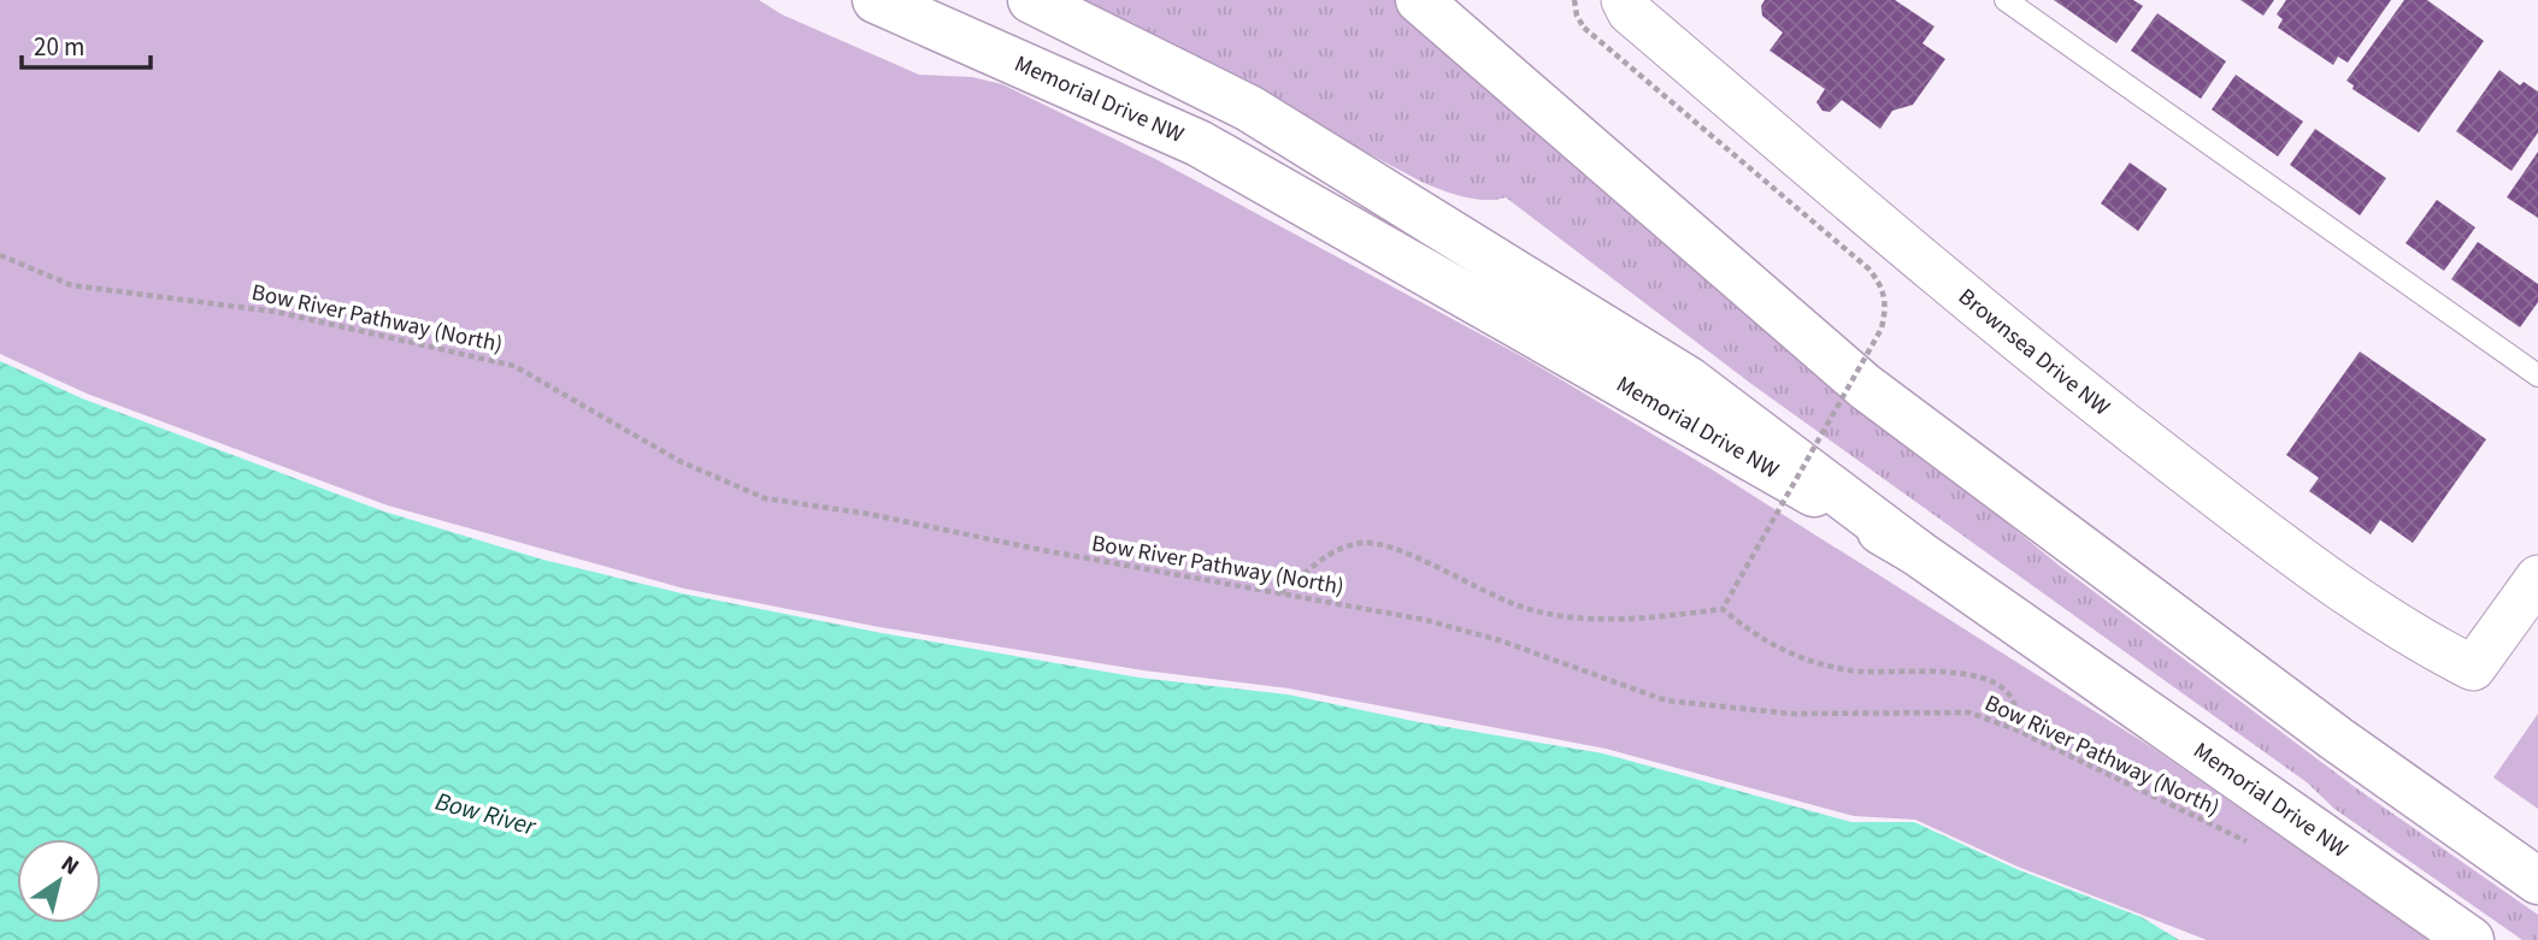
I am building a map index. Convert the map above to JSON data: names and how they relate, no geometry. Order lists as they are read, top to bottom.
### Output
{
  "streets": {
    "main road": ["Memorial Drive NW"],
    "street": ["Brownsea Drive NW"],
    "path": ["Bow River Pathway (North)"]
  },
  "water": ["Bow River"],
  "scale_bar": "20 m",
  "north": "top right"
}
